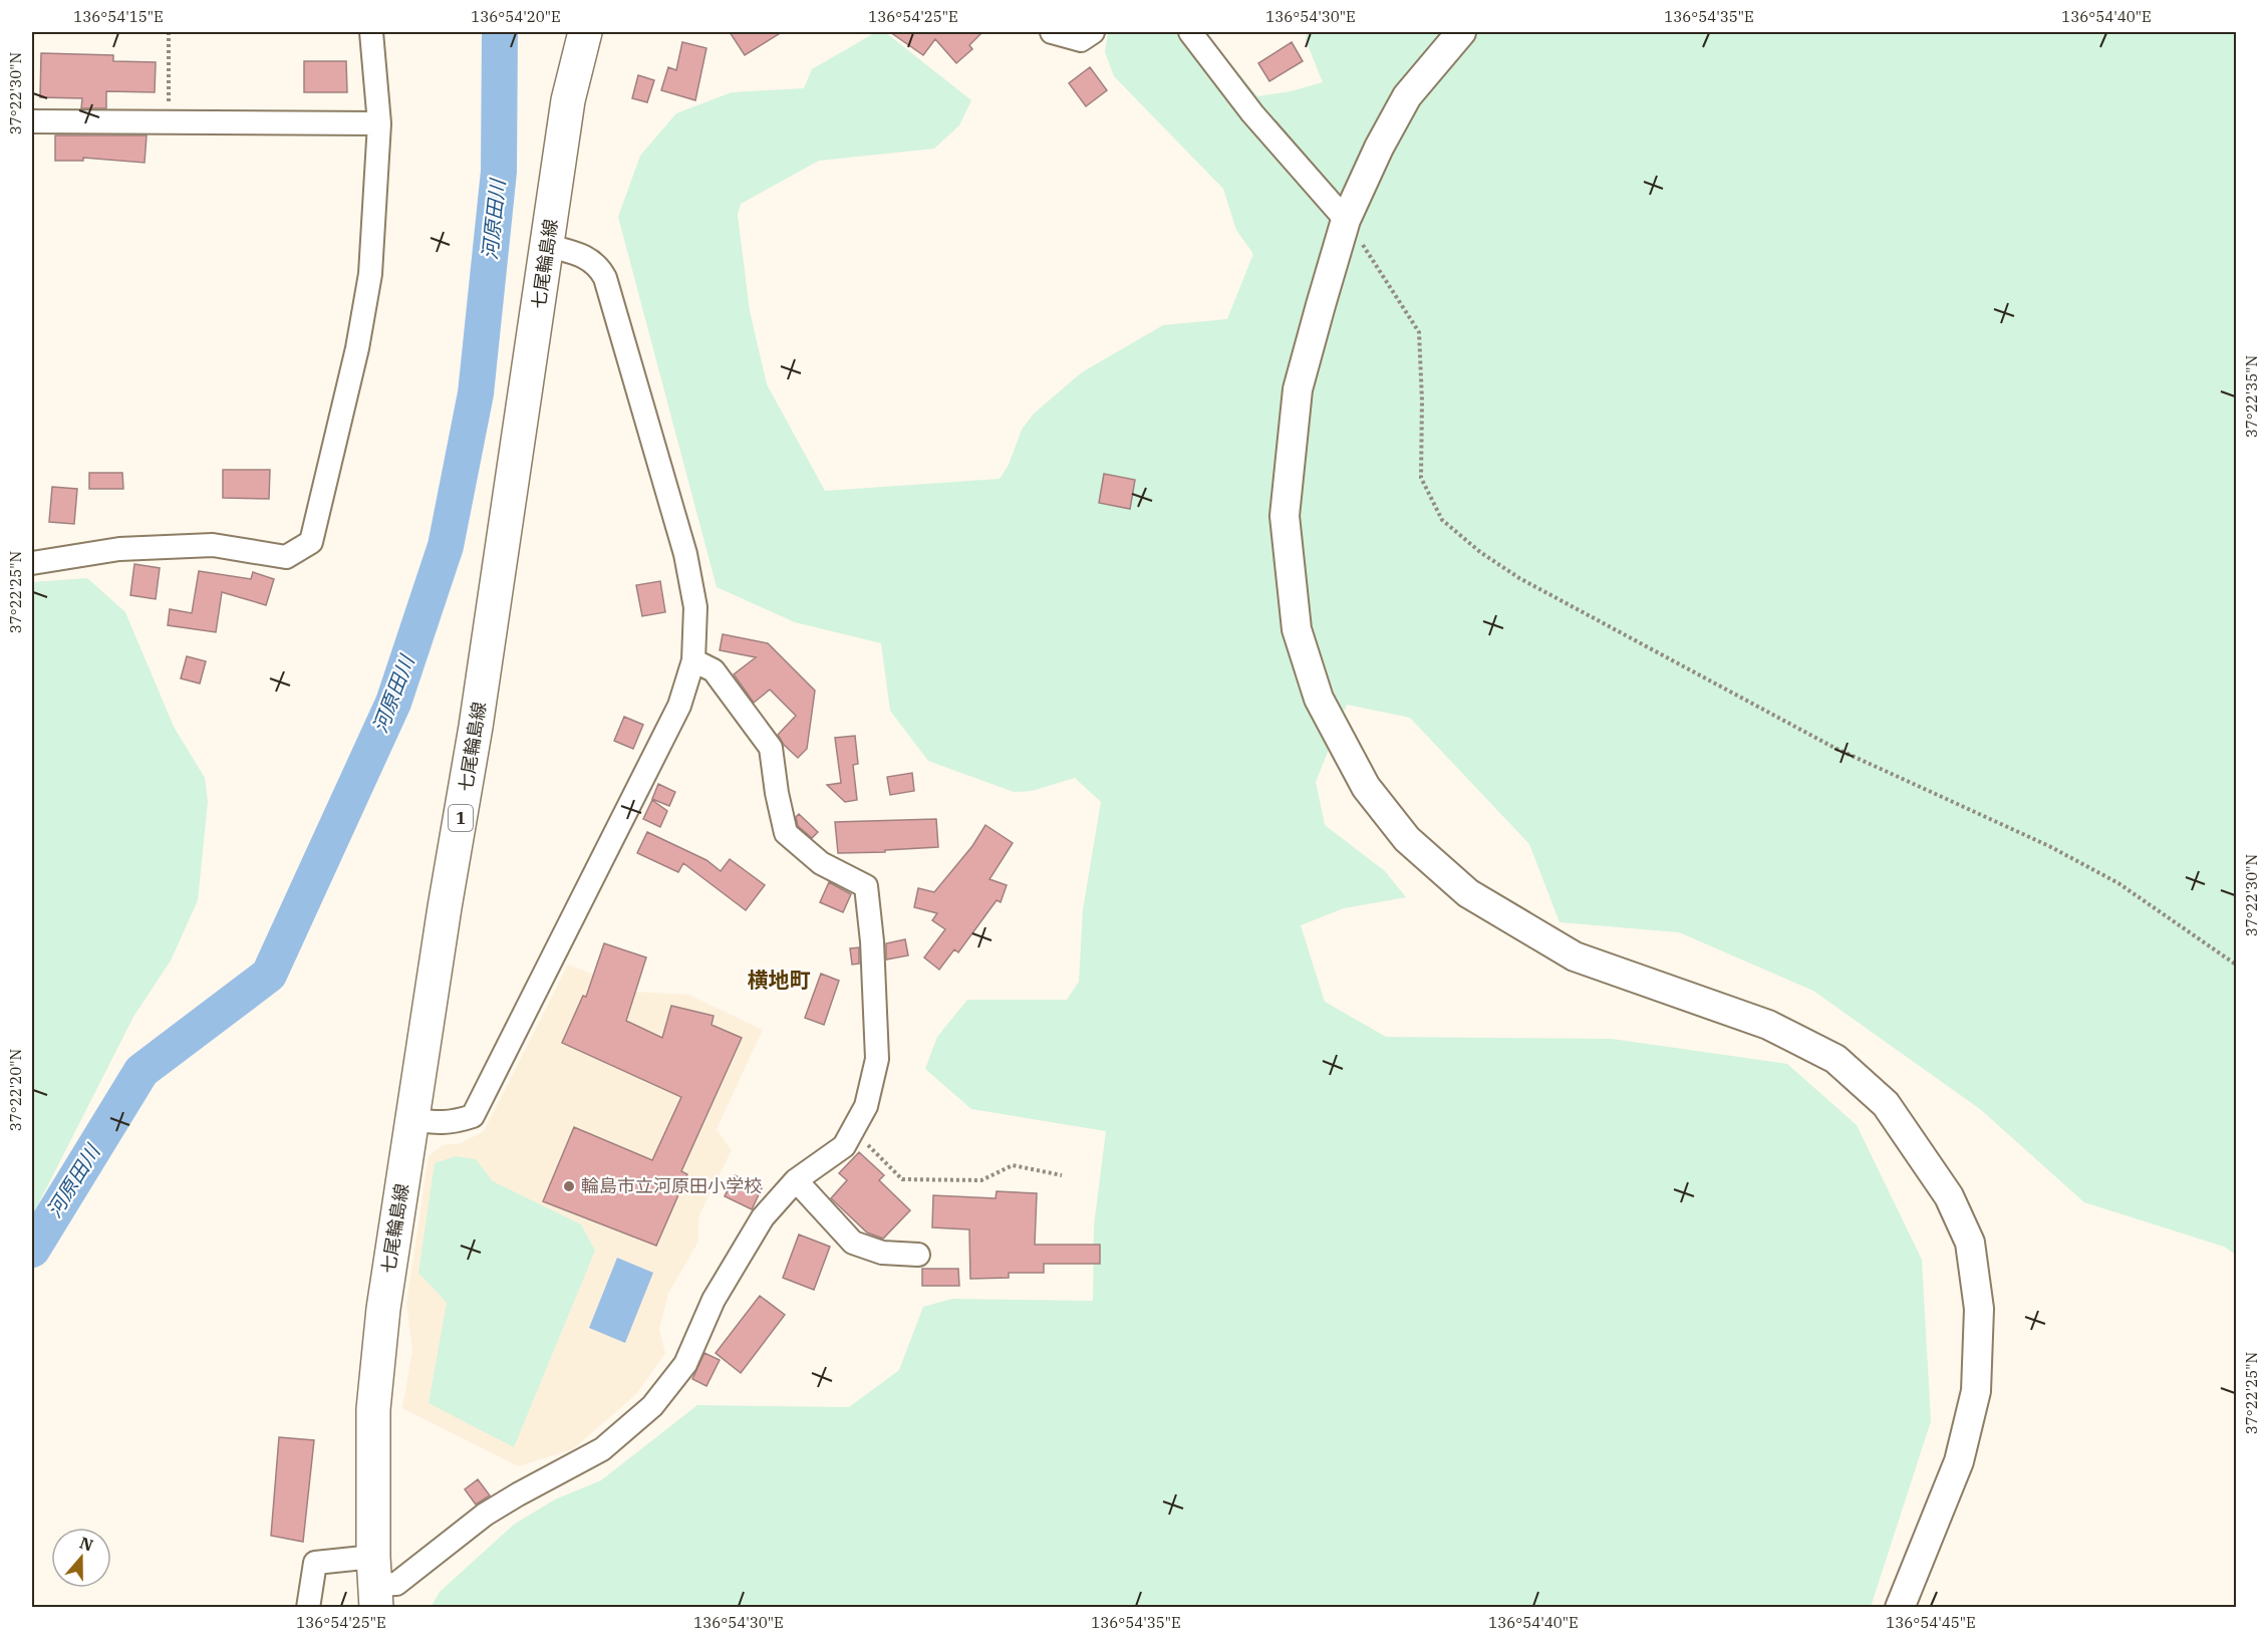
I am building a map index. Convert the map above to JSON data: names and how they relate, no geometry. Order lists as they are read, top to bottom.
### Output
{
  "streets": {
    "main road": ["七尾輪島線", "1"]
  },
  "districts": ["横地町"],
  "water": ["河原田川"],
  "places": ["輪島市立河原田小学校"],
  "north": "top",
  "coordinates": [
    "136°54'15\"E",
    "136°54'20\"E",
    "136°54'25\"E",
    "136°54'30\"E",
    "136°54'35\"E",
    "136°54'40\"E",
    "37°22'30\"N",
    "37°22'35\"N",
    "37°22'25\"N",
    "37°22'20\"N",
    "136°54'45\"E"
  ]
}
